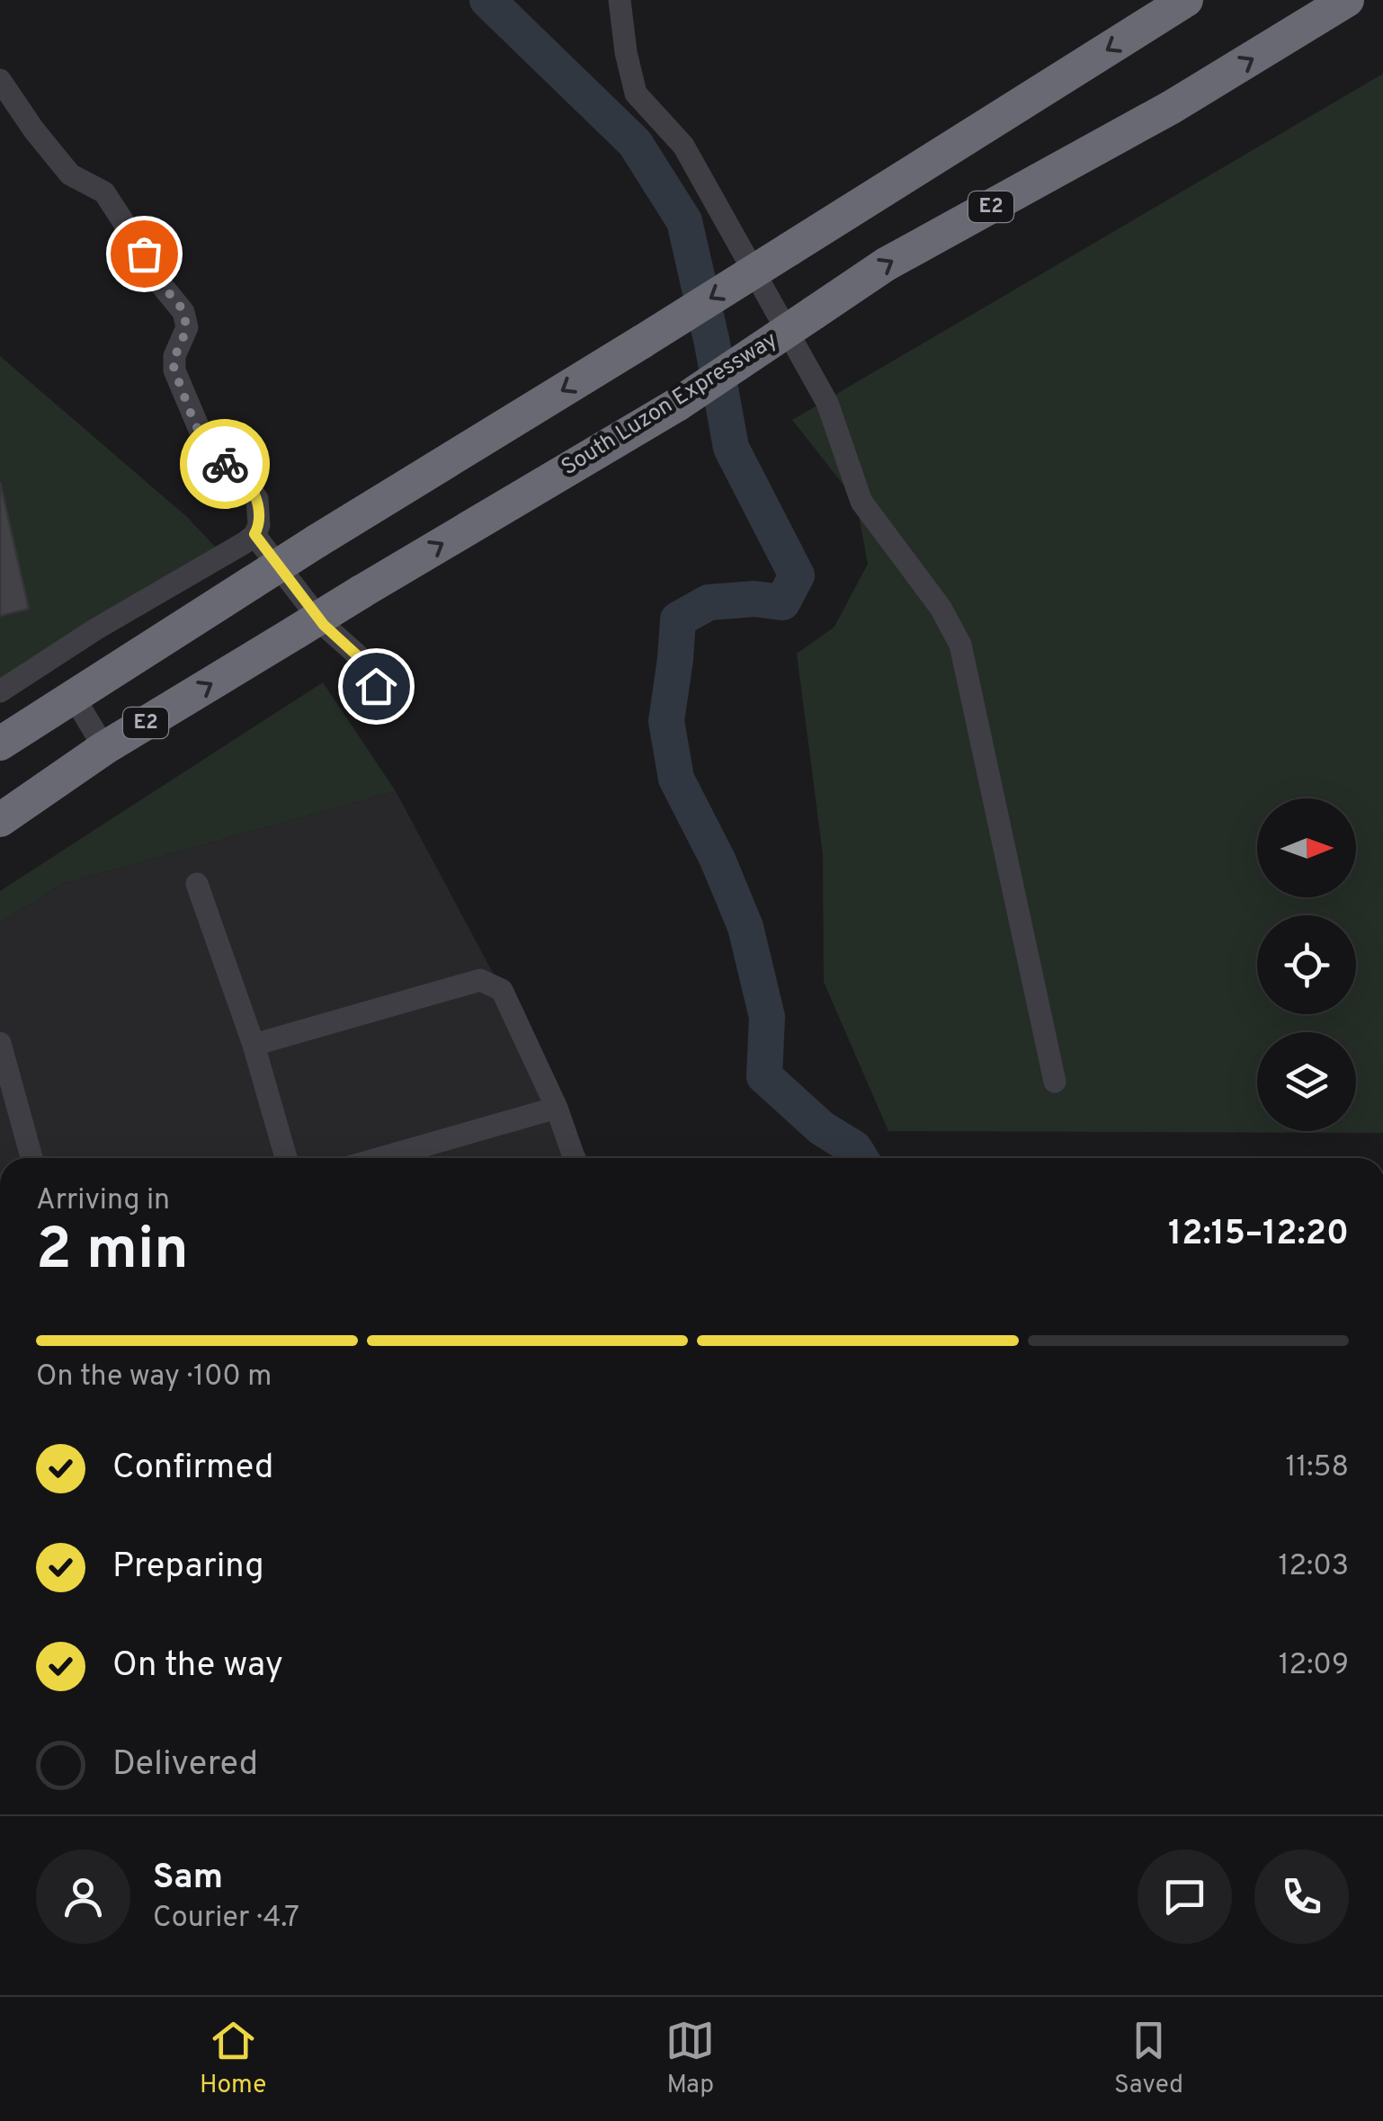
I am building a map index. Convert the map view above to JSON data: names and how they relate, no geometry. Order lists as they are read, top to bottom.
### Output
{
  "streets": {
    "highway": ["E2", "South Luzon Expressway"]
  },
  "north": "right",
  "page": {
    "heading": ["2 min", "Arriving in", "12:15–12:20"],
    "panel": ["Sam", "Courier · 4.7"],
    "bar": "On the way · 100 m",
    "list": [
      ["Confirmed", "11:58"],
      ["Preparing", "12:03"],
      ["On the way", "12:09"],
      "Delivered"
    ],
    "tabs": ["Home", "Map", "Saved"]
  }
}
